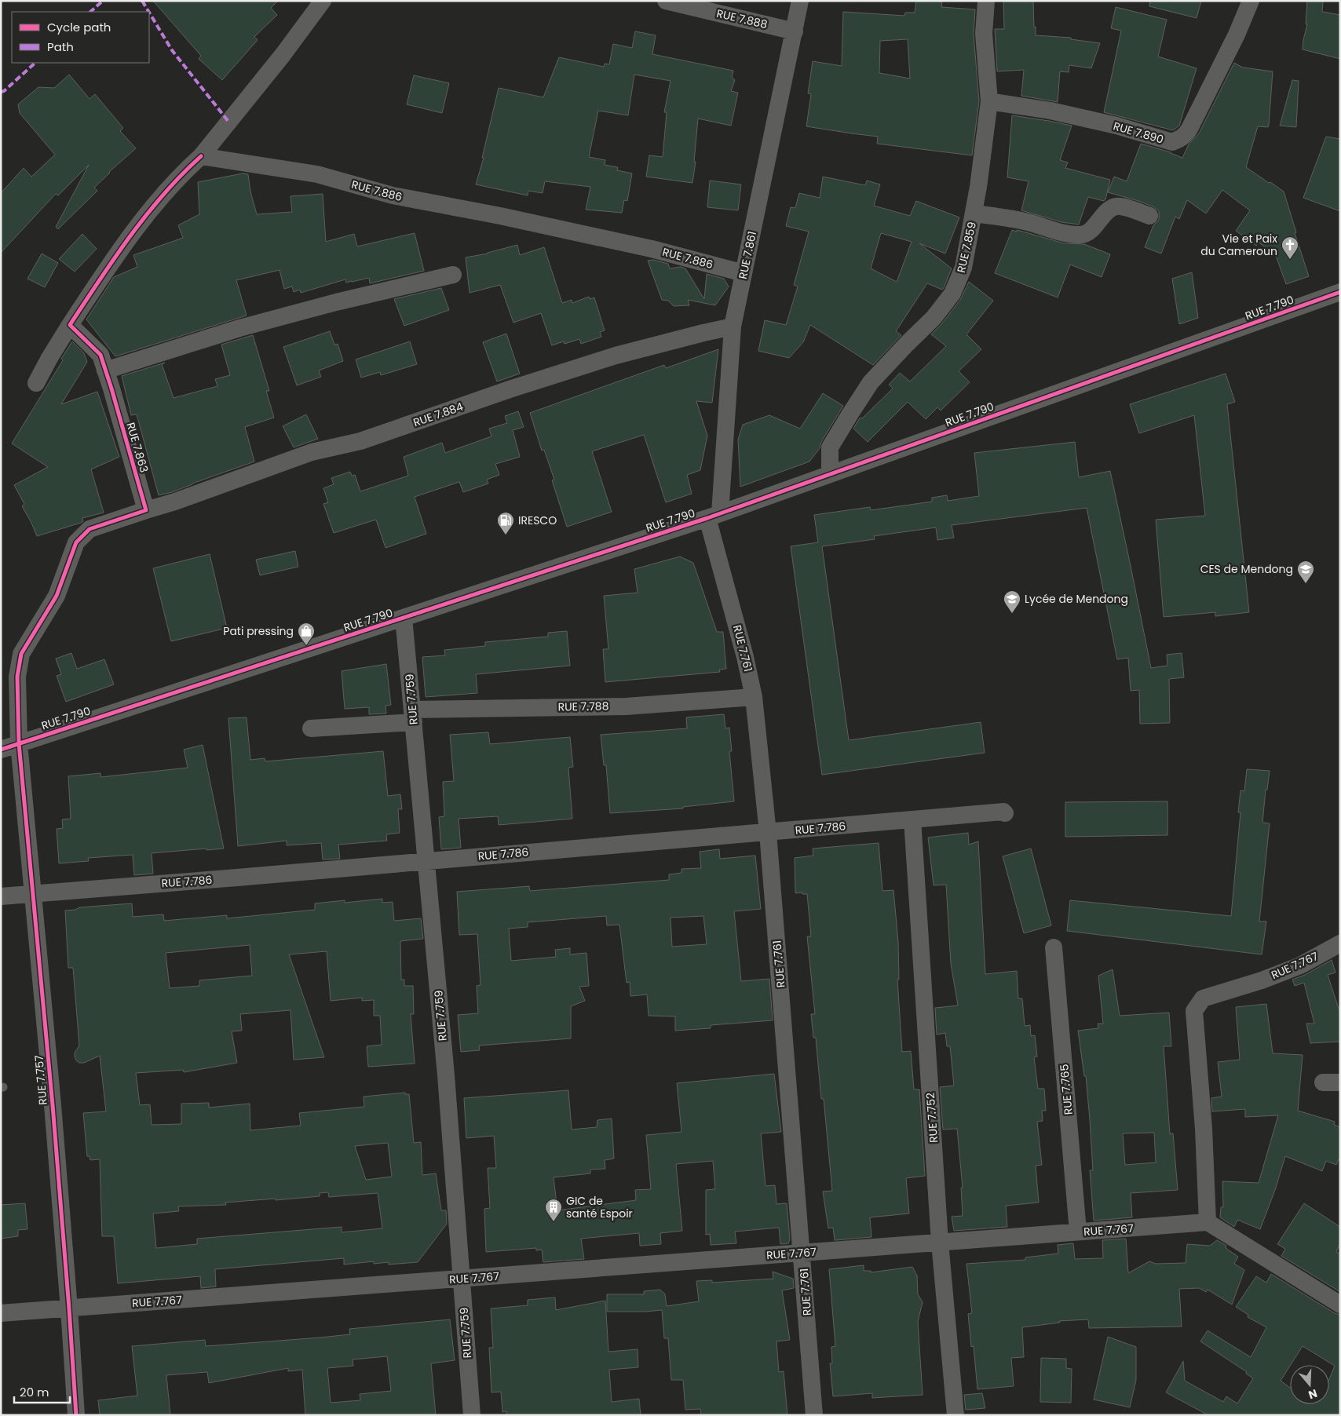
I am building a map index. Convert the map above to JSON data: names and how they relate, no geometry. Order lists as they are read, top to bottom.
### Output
{
  "streets": {
    "street": [
      "RUE 7.888",
      "RUE 7.890",
      "RUE 7.886",
      "RUE 7.859",
      "RUE 7.861",
      "RUE 7.790",
      "RUE 7.884",
      "RUE 7.863",
      "RUE 7.761",
      "RUE 7.759",
      "RUE 7.788",
      "RUE 7.786",
      "RUE 7.767",
      "RUE 7.757",
      "RUE 7.765",
      "RUE 7.752"
    ]
  },
  "crossings": [
    ["RUE 7.888", "RUE 7.861"],
    ["RUE 7.890", "RUE 7.859"],
    ["RUE 7.886", "RUE 7.861"],
    ["RUE 7.859", "RUE 7.790"],
    ["RUE 7.861", "RUE 7.790"],
    ["RUE 7.861", "RUE 7.884"],
    ["RUE 7.861", "RUE 7.761"],
    ["RUE 7.790", "RUE 7.761"],
    ["RUE 7.790", "RUE 7.759"],
    ["RUE 7.790", "RUE 7.757"],
    ["RUE 7.884", "RUE 7.863"],
    ["RUE 7.761", "RUE 7.788"],
    ["RUE 7.761", "RUE 7.786"],
    ["RUE 7.761", "RUE 7.767"],
    ["RUE 7.759", "RUE 7.788"],
    ["RUE 7.759", "RUE 7.786"],
    ["RUE 7.759", "RUE 7.767"],
    ["RUE 7.786", "RUE 7.757"],
    ["RUE 7.786", "RUE 7.752"],
    ["RUE 7.767", "RUE 7.757"],
    ["RUE 7.767", "RUE 7.765"],
    ["RUE 7.767", "RUE 7.752"]
  ],
  "places": {
    "church": ["Vie et Paix du Cameroun"],
    "fuel station": ["IRESCO"],
    "school or university": ["CES de Mendong", "Lycée de Mendong"],
    "shop": ["Pati pressing"],
    "building": ["GIC de santé Espoir"]
  },
  "legend": ["Cycle path", "Path"],
  "scale_bar": "20 m",
  "north": "bottom"
}
